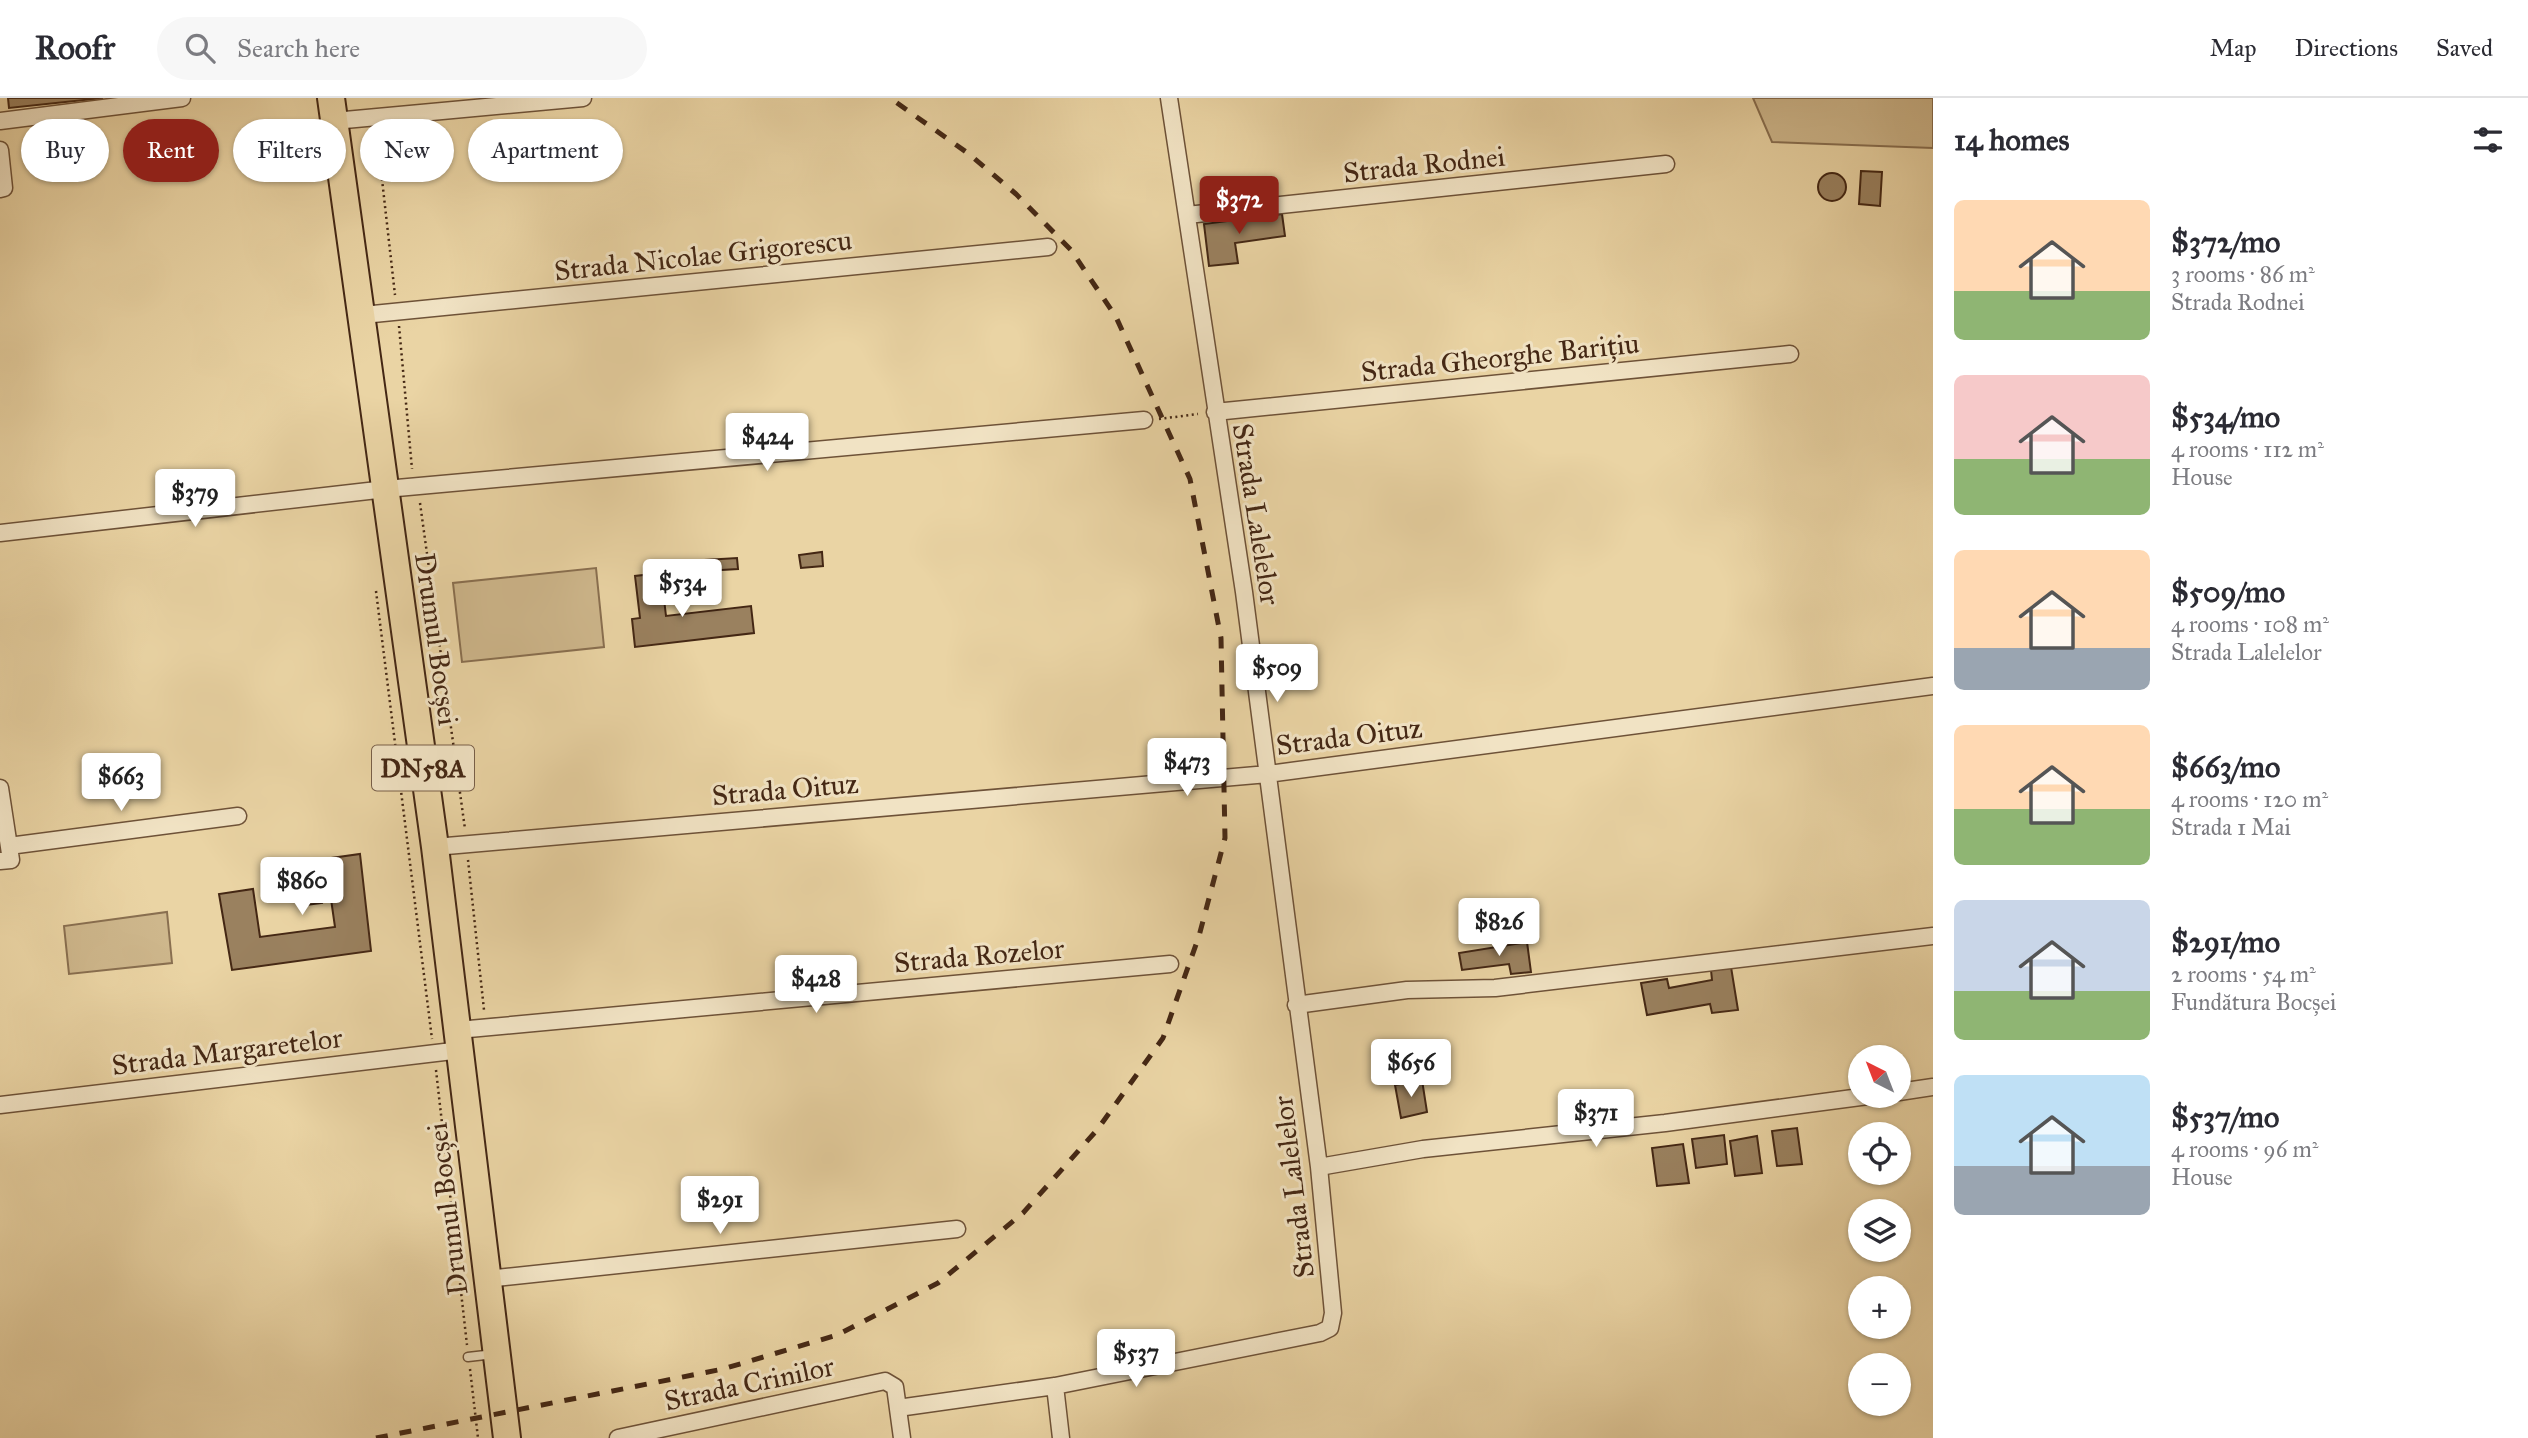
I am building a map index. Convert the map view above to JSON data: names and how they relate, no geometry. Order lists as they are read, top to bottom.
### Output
{
  "streets": {
    "main road": ["Drumul Bocșei", "DN58A"],
    "street": [
      "Strada Rodnei",
      "Strada Nicolae Grigorescu",
      "Strada Gheorghe Barițiu",
      "Strada Lalelelor",
      "Strada Oituz",
      "Strada Rozelor",
      "Strada Margaretelor",
      "Strada Crinilor"
    ]
  },
  "crossings": [
    ["Strada Rodnei", "Strada Lalelelor"],
    ["Strada Nicolae Grigorescu", "Drumul Bocșei"],
    ["Strada Gheorghe Barițiu", "Strada Lalelelor"],
    ["Strada Lalelelor", "Strada Oituz"],
    ["Drumul Bocșei", "Strada Oituz"],
    ["Drumul Bocșei", "Strada Rozelor"],
    ["Drumul Bocșei", "Strada Margaretelor"],
    ["Strada Rozelor", "Strada Margaretelor"]
  ],
  "north": "top left",
  "page": {
    "header": "Roofr",
    "search": "Search here",
    "nav": ["Map", "Directions", "Saved"],
    "heading": "14 homes",
    "chip": [
      "Buy",
      "Rent",
      "Filters",
      "New",
      "Apartment"
    ],
    "price": [
      "$372",
      "$424",
      "$379",
      "$534",
      "$509",
      "$473",
      "$663",
      "$860",
      "$826",
      "$428",
      "$656",
      "$371",
      "$291",
      "$537"
    ],
    "list": [
      {
        "name": "$372/mo",
        "note": "3 rooms · 86 m² · Strada Rodnei"
      },
      {
        "name": "$534/mo",
        "note": "4 rooms · 112 m² · House"
      },
      {
        "name": "$509/mo",
        "note": "4 rooms · 108 m² · Strada Lalelelor"
      },
      {
        "name": "$663/mo",
        "note": "4 rooms · 120 m² · Strada 1 Mai"
      },
      {
        "name": "$291/mo",
        "note": "2 rooms · 54 m² · Fundătura Bocșei"
      },
      {
        "name": "$537/mo",
        "note": "4 rooms · 96 m² · House"
      }
    ],
    "map_buttons": ["+", "−"]
  }
}
